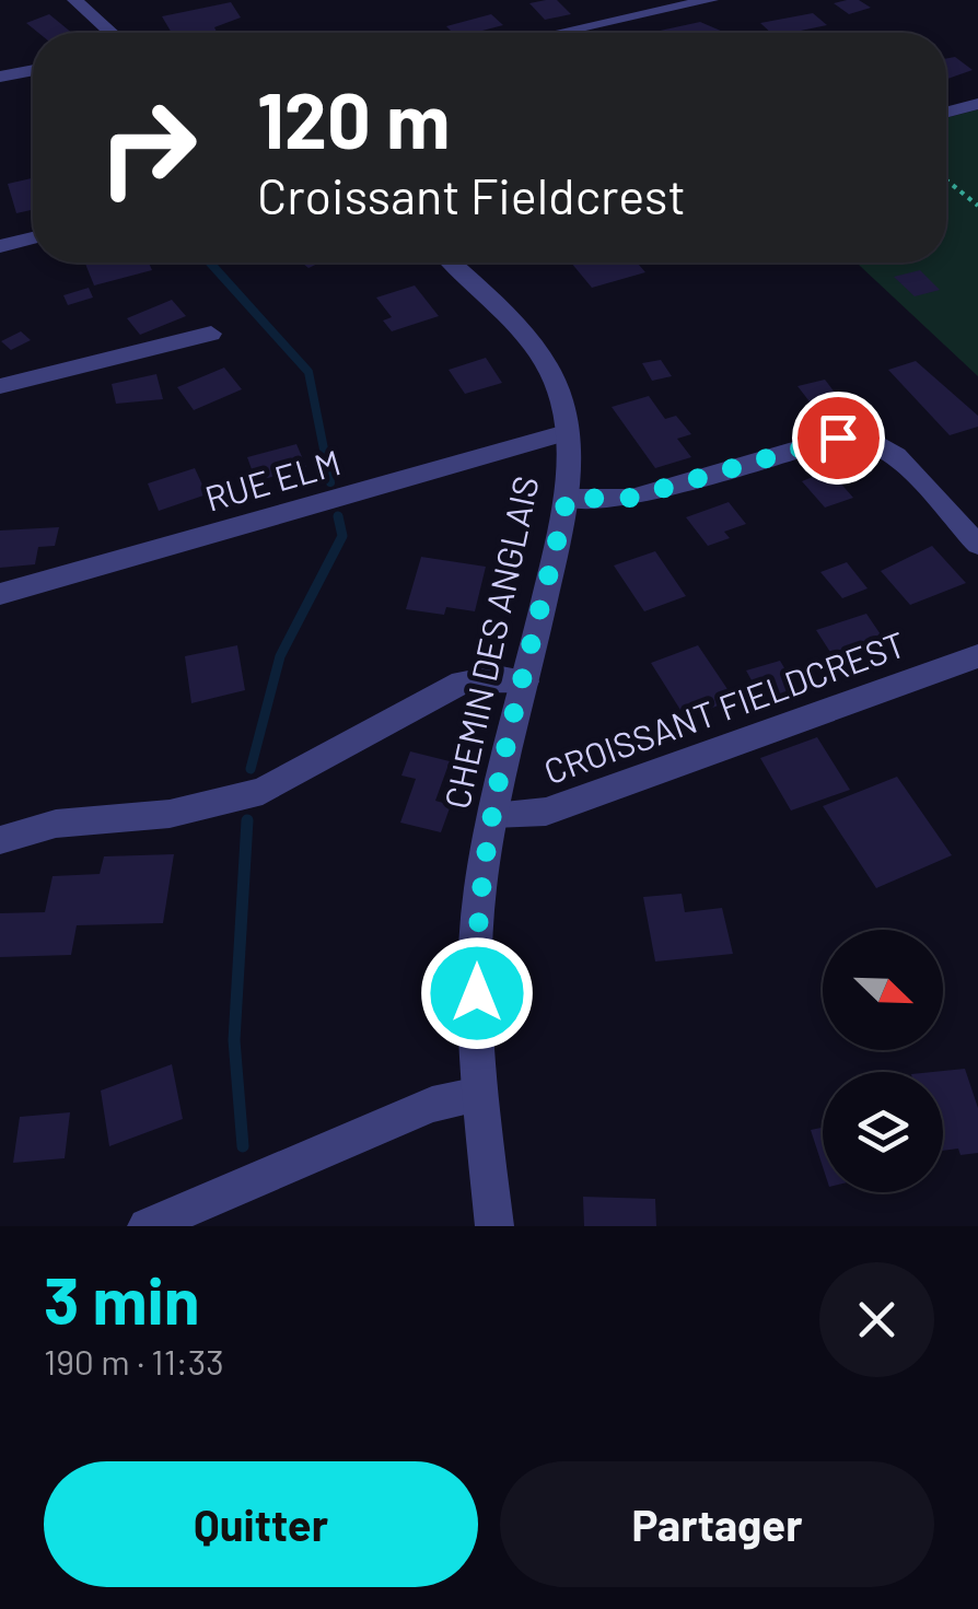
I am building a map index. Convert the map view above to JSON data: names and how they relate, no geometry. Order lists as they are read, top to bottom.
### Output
{
  "streets": {
    "street": ["RUE ELM", "CHEMIN DES ANGLAIS", "CROISSANT FIELDCREST"]
  },
  "crossings": [
    ["RUE ELM", "CHEMIN DES ANGLAIS"],
    ["CHEMIN DES ANGLAIS", "CROISSANT FIELDCREST"]
  ],
  "north": "bottom right",
  "page": {
    "turn": ["120 m", "Croissant Fieldcrest"],
    "heading": ["3 min", "190 m · 11:33"],
    "buttons": ["Quitter", "Partager"]
  }
}
